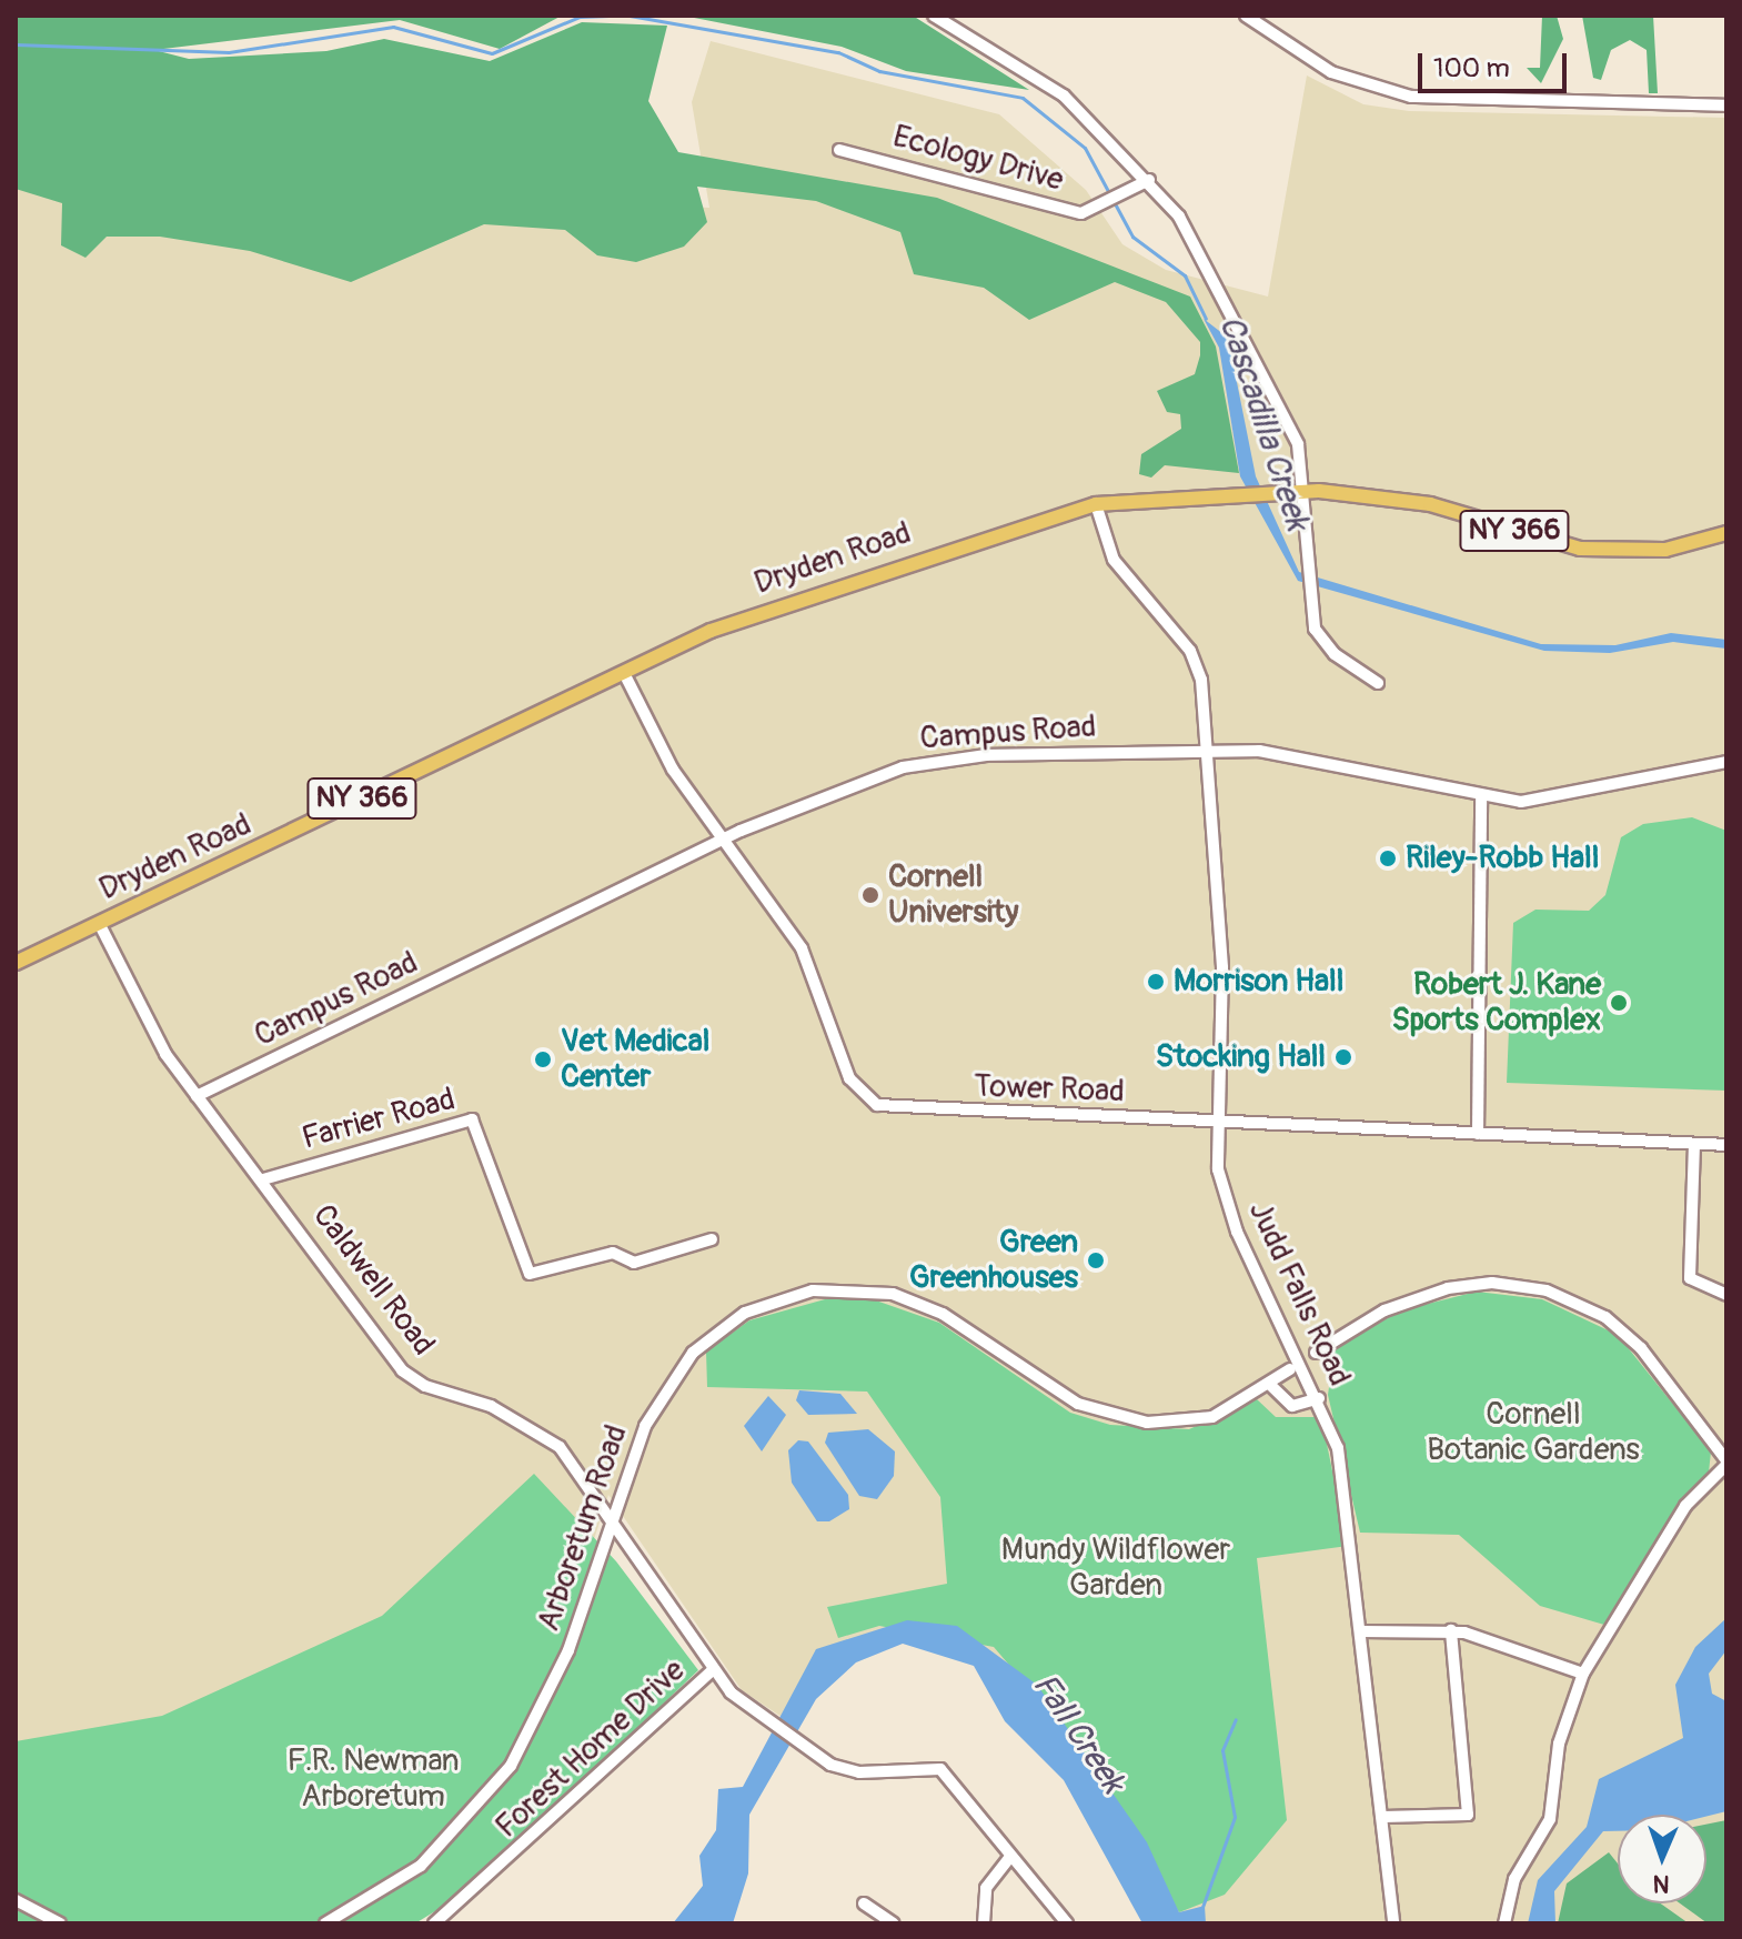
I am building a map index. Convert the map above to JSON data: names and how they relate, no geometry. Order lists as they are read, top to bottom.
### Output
{
  "streets": {
    "main road": ["NY 366", "Dryden Road"],
    "street": [
      "Ecology Drive",
      "Campus Road",
      "Tower Road",
      "Farrier Road",
      "Caldwell Road",
      "Judd Falls Road",
      "Arboretum Road",
      "Forest Home Drive"
    ]
  },
  "crossings": [
    ["Dryden Road", "Tower Road"],
    ["Dryden Road", "Caldwell Road"],
    ["Dryden Road", "Judd Falls Road"],
    ["Campus Road", "Tower Road"],
    ["Campus Road", "Caldwell Road"],
    ["Campus Road", "Judd Falls Road"],
    ["Tower Road", "Judd Falls Road"],
    ["Farrier Road", "Caldwell Road"],
    ["Caldwell Road", "Arboretum Road"],
    ["Caldwell Road", "Forest Home Drive"]
  ],
  "water": ["Cascadilla Creek", "Fall Creek"],
  "parks": ["Cornell Botanic Gardens", "Mundy Wildflower Garden", "F.R. Newman Arboretum"],
  "places": [
    "Riley-Robb Hall",
    "Cornell University",
    "Morrison Hall",
    "Robert J. Kane Sports Complex",
    "Stocking Hall",
    "Vet Medical Center",
    "Green Greenhouses"
  ],
  "scale_bar": "100 m",
  "north": "bottom"
}
